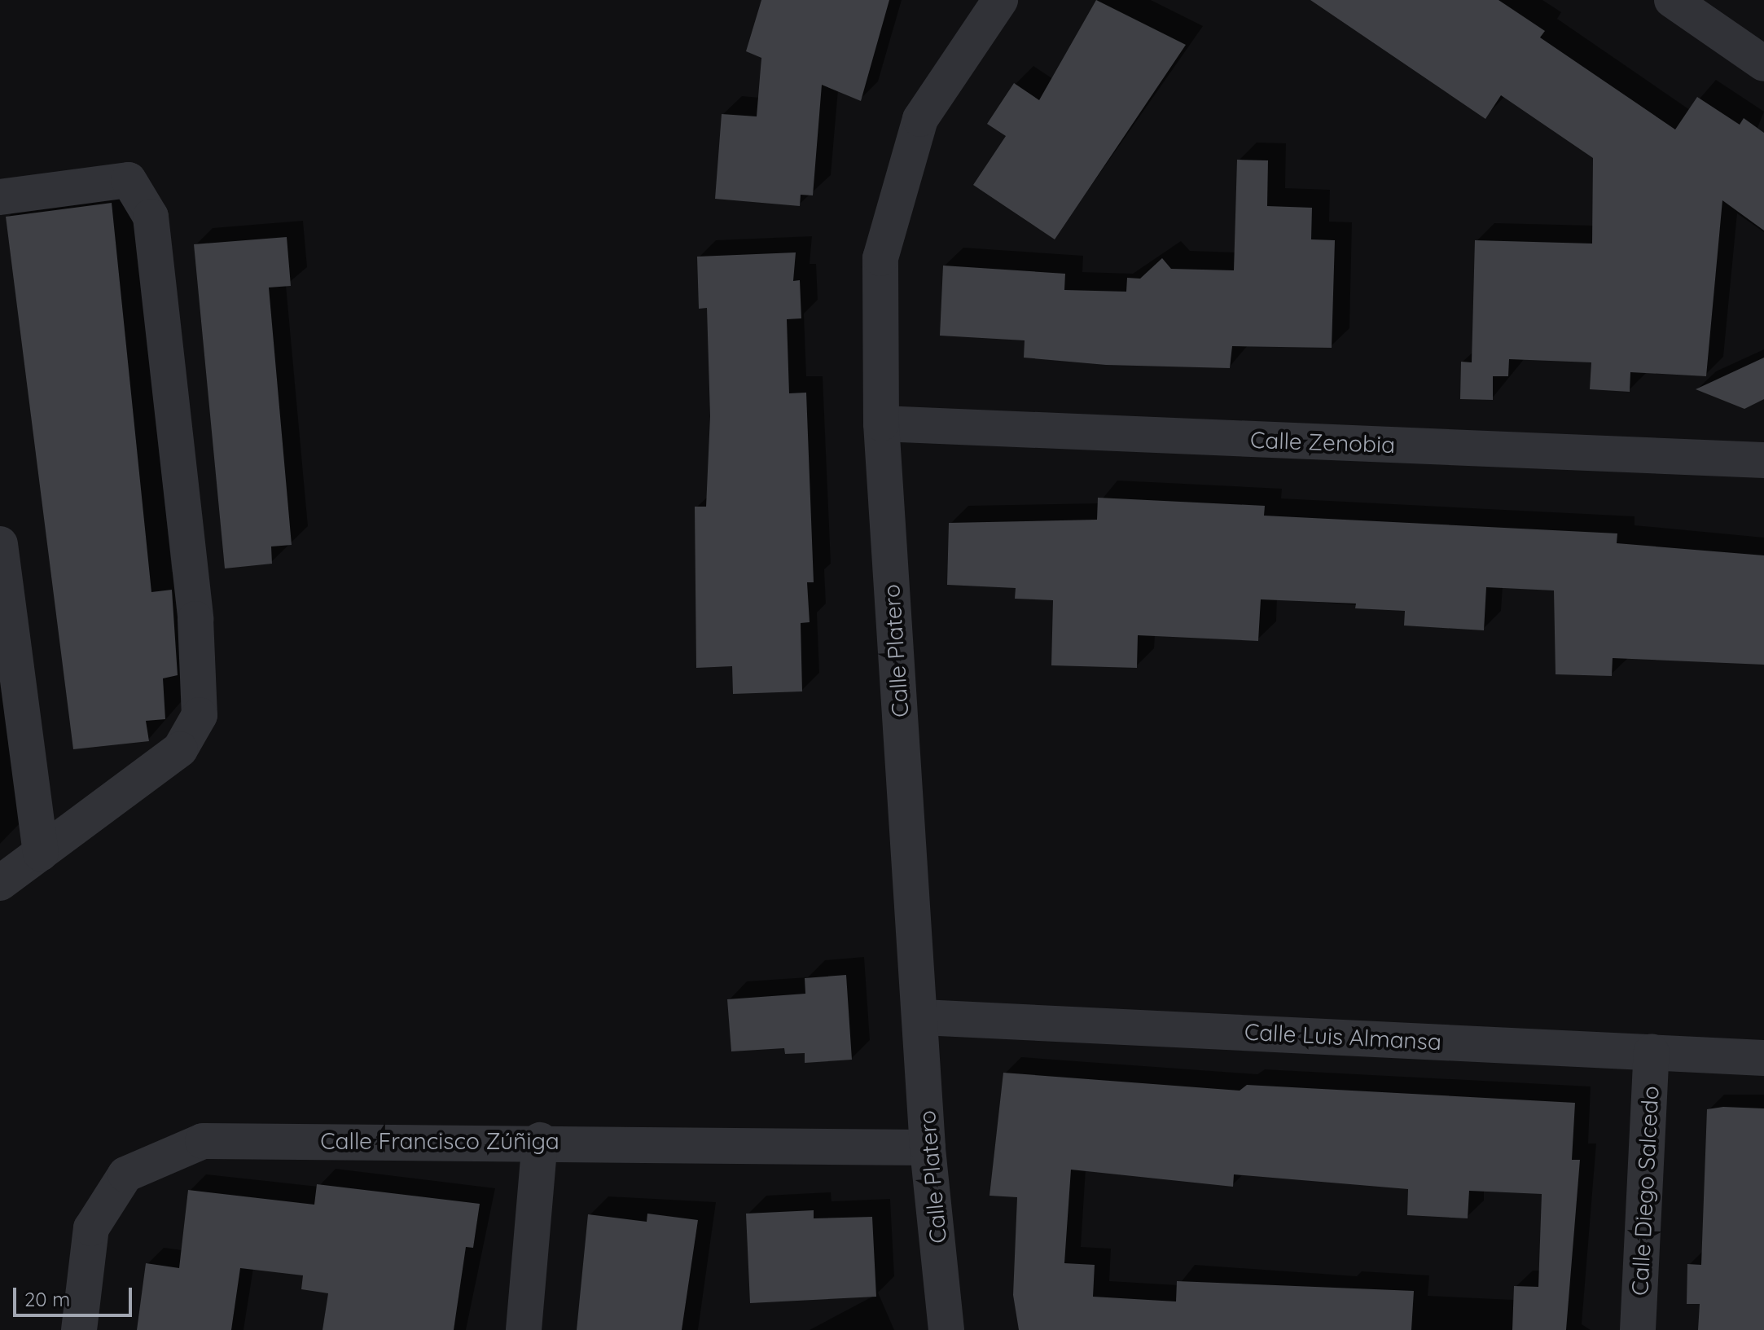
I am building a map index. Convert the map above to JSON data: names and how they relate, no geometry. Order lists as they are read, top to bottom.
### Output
{
  "streets": {
    "street": [
      "Calle Zenobia",
      "Calle Platero",
      "Calle Luis Almansa",
      "Calle Francisco Zúñiga",
      "Calle Diego Salcedo"
    ]
  },
  "crossings": [
    ["Calle Zenobia", "Calle Platero"],
    ["Calle Platero", "Calle Luis Almansa"],
    ["Calle Platero", "Calle Francisco Zúñiga"],
    ["Calle Luis Almansa", "Calle Diego Salcedo"]
  ],
  "scale_bar": "20 m"
}
